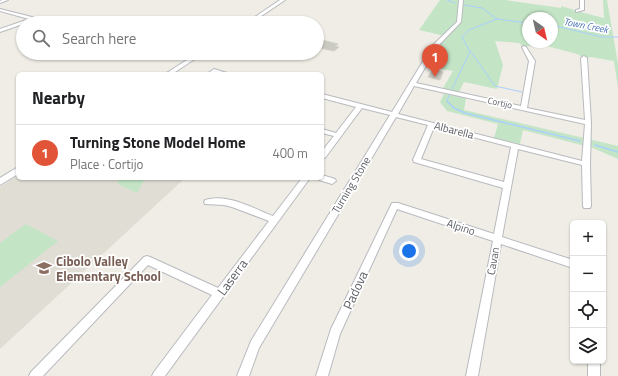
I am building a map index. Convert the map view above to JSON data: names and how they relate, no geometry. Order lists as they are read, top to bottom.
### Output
{
  "streets": {
    "street": [
      "Cortijo",
      "Albarella",
      "Turning Stone",
      "Alpino",
      "Cavan",
      "Laserra",
      "Padova"
    ]
  },
  "crossings": [
    ["Cortijo", "Turning Stone"],
    ["Albarella", "Turning Stone"],
    ["Albarella", "Cavan"],
    ["Alpino", "Cavan"],
    ["Alpino", "Padova"]
  ],
  "water": ["Town Creek"],
  "places": {
    "school or university": ["Cibolo Valley Elementary School"]
  },
  "north": "bottom right",
  "page": {
    "search": "Search here",
    "pins": "1",
    "heading": "Nearby",
    "list": [
      {
        "mark": "1",
        "name": "Turning Stone Model Home",
        "note": "Place · Cortijo",
        "value": "400 m"
      }
    ],
    "map_buttons": ["+", "−"]
  }
}
